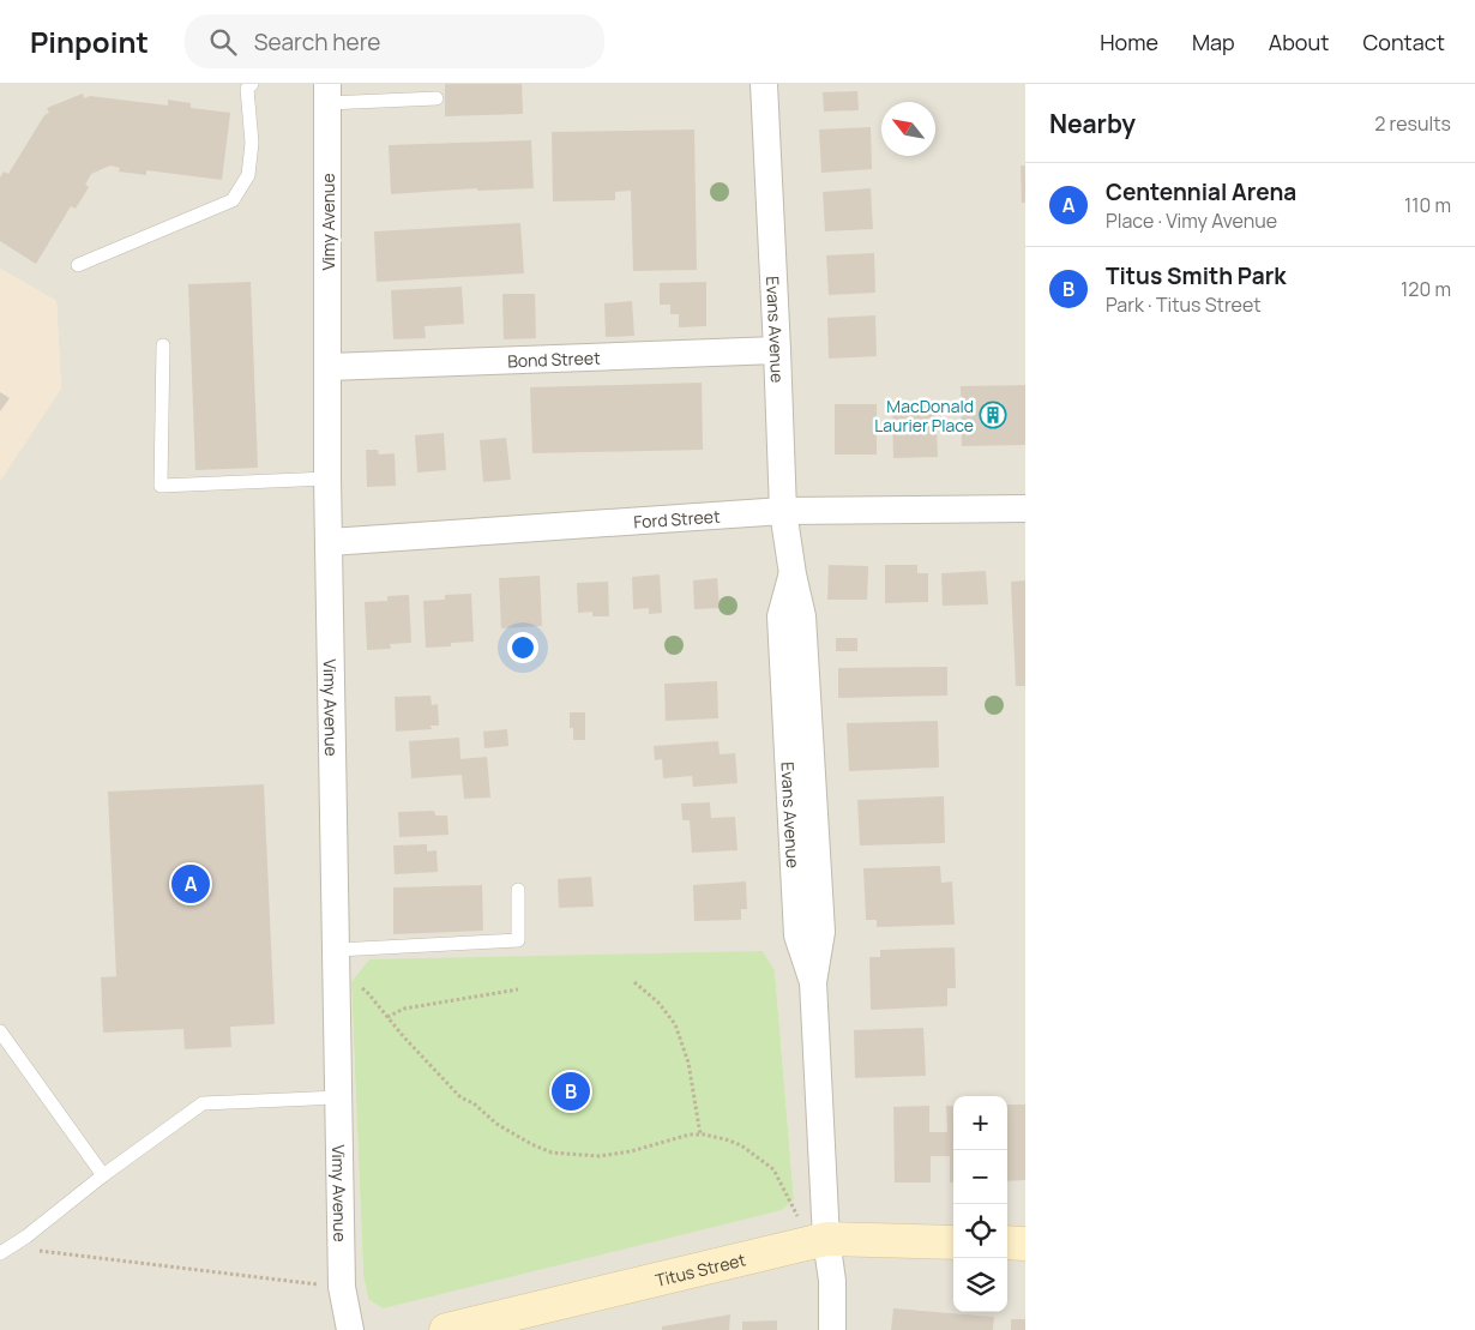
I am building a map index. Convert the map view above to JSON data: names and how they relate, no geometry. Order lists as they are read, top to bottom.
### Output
{
  "streets": {
    "main road": ["Titus Street"],
    "street": [
      "Vimy Avenue",
      "Evans Avenue",
      "Bond Street",
      "Ford Street"
    ]
  },
  "crossings": [
    ["Vimy Avenue", "Bond Street"],
    ["Vimy Avenue", "Ford Street"],
    ["Evans Avenue", "Bond Street"],
    ["Evans Avenue", "Ford Street"],
    ["Evans Avenue", "Titus Street"]
  ],
  "places": {
    "building": ["MacDonald Laurier Place"]
  },
  "north": "top left",
  "page": {
    "header": "Pinpoint",
    "search": "Search here",
    "nav": [
      "Home",
      "Map",
      "About",
      "Contact"
    ],
    "heading": ["Nearby", "2 results"],
    "list": [
      {
        "mark": "A",
        "name": "Centennial Arena",
        "note": "Place · Vimy Avenue",
        "value": "110 m"
      },
      {
        "mark": "B",
        "name": "Titus Smith Park",
        "note": "Park · Titus Street",
        "value": "120 m"
      }
    ],
    "pins": ["A", "B"],
    "map_buttons": ["+", "−"]
  }
}
